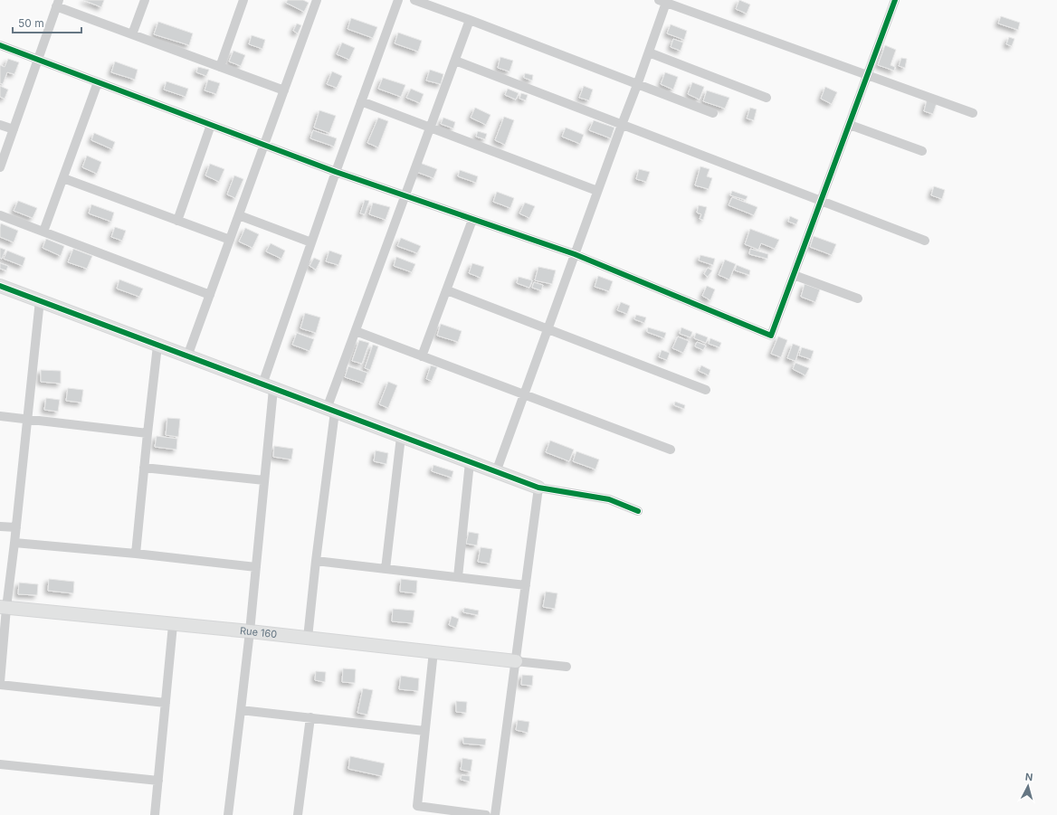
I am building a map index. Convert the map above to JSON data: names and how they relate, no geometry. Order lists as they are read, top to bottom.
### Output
{
  "streets": {
    "street": ["Rue 160"]
  },
  "scale_bar": "50 m",
  "north": "top"
}
